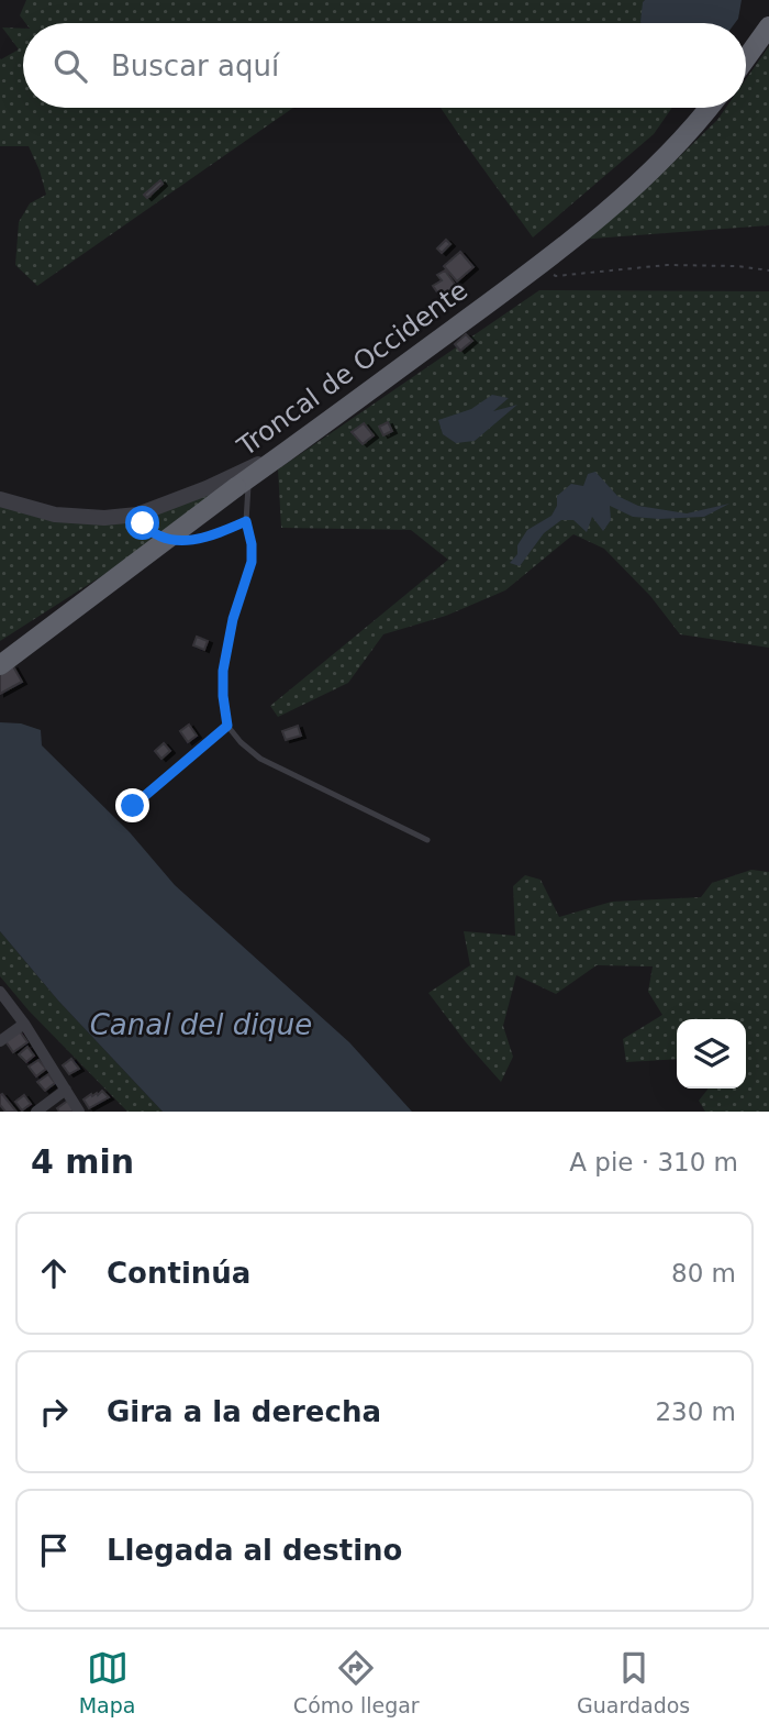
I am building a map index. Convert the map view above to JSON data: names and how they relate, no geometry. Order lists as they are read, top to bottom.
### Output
{
  "streets": {
    "highway": ["Troncal de Occidente"]
  },
  "water": ["Canal del dique"],
  "page": {
    "search": "Buscar aquí",
    "heading": ["4 min", "A pie · 310 m"],
    "list": [
      ["Continúa", "80 m"],
      ["Gira a la derecha", "230 m"],
      "Llegada al destino"
    ],
    "nav": ["Mapa", "Cómo llegar", "Guardados"]
  }
}
